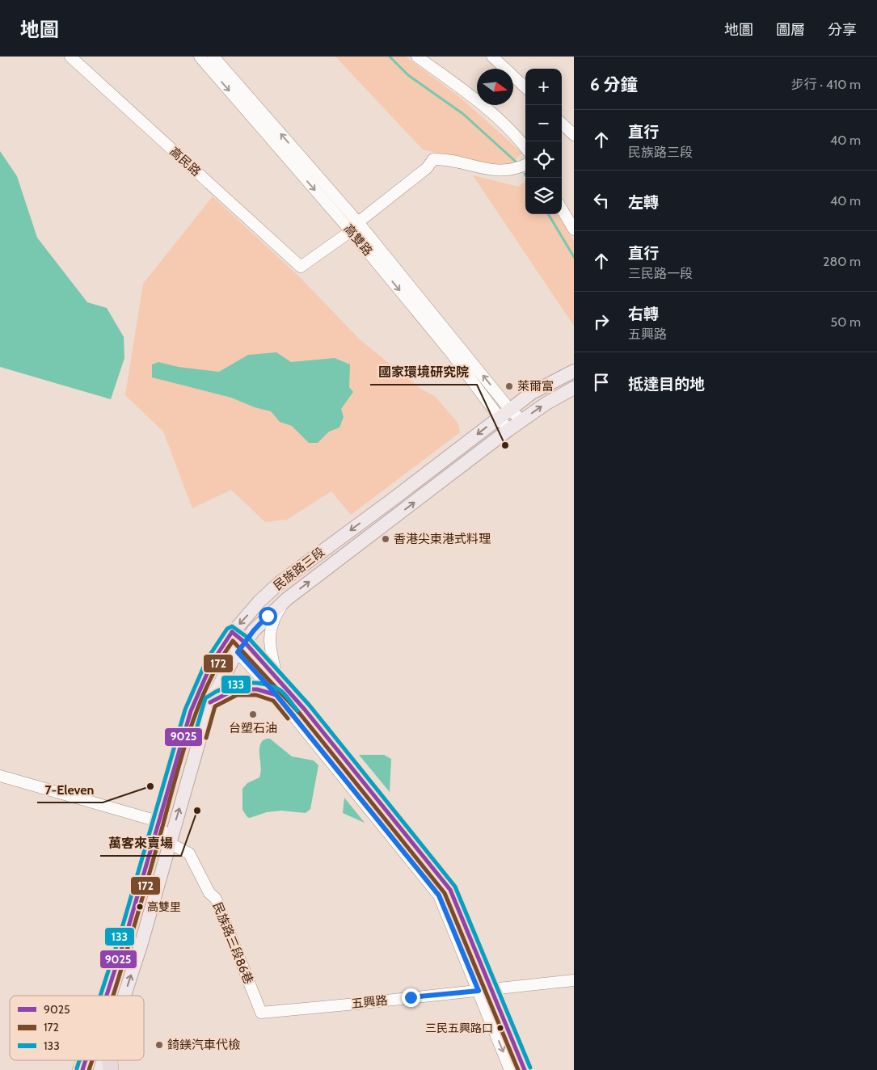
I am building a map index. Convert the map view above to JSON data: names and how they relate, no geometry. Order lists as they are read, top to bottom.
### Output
{
  "streets": {
    "main road": ["民族路三段"],
    "street": [
      "高民路",
      "高雙路",
      "民族路三段86巷",
      "五興路"
    ]
  },
  "crossings": [
    ["高民路", "高雙路"],
    ["高雙路", "民族路三段"],
    ["民族路三段", "民族路三段86巷"],
    ["民族路三段86巷", "五興路"]
  ],
  "places": [
    "萊爾富",
    "國家環境研究院",
    "香港尖東港式料理",
    "台塑石油",
    "7-Eleven",
    "萬客來賣場",
    "高雙里",
    "三民五興路口",
    "錡鎂汽車代檢"
  ],
  "lines": ["transit line 133", "transit line 9025", "transit line 172"],
  "legend": ["9025", "172", "133"],
  "north": "right",
  "page": {
    "header": "地圖",
    "nav": ["地圖", "圖層", "分享"],
    "heading": ["6 分鐘", "步行 · 410 m"],
    "map_buttons": ["+", "−"],
    "list": [
      ["直行", "民族路三段", "40 m"],
      ["左轉", "40 m"],
      ["直行", "三民路一段", "280 m"],
      ["右轉", "五興路", "50 m"],
      "抵達目的地"
    ]
  }
}
